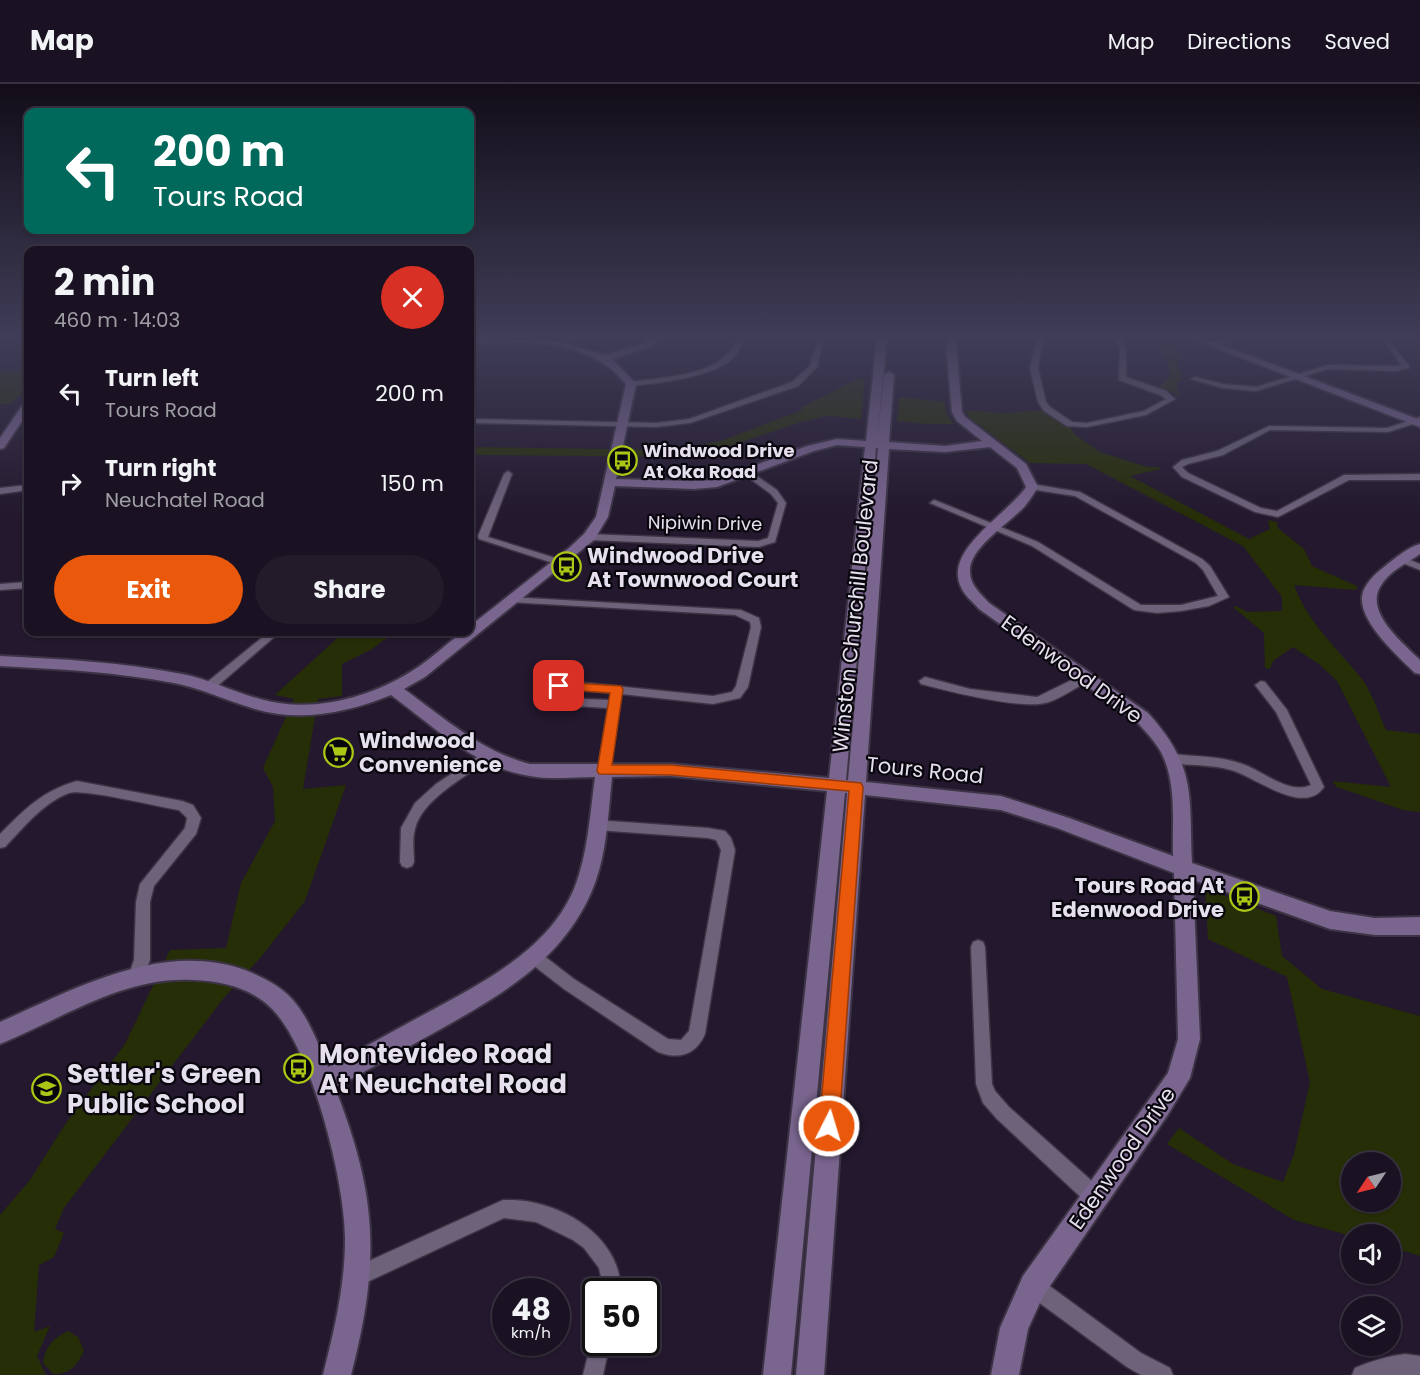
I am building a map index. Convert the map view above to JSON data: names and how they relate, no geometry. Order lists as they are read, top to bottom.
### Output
{
  "streets": {
    "street": [
      "Nipiwin Drive",
      "Winston Churchill Boulevard",
      "Edenwood Drive",
      "Tours Road"
    ]
  },
  "crossings": [
    ["Winston Churchill Boulevard", "Tours Road"],
    ["Edenwood Drive", "Tours Road"]
  ],
  "places": {
    "bus stop": [
      "Windwood Drive At Oka Road",
      "Windwood Drive At Townwood Court",
      "Tours Road At Edenwood Drive",
      "Montevideo Road At Neuchatel Road"
    ],
    "supermarket": ["Windwood Convenience"],
    "school or university": ["Settler's Green Public School"]
  },
  "north": "bottom left",
  "page": {
    "header": "Map",
    "nav": ["Map", "Directions", "Saved"],
    "turn": ["200 m", "Tours Road"],
    "heading": ["2 min", "460 m · 14:03"],
    "list": [
      {
        "name": "Turn left",
        "note": "Tours Road",
        "value": "200 m"
      },
      {
        "name": "Turn right",
        "note": "Neuchatel Road",
        "value": "150 m"
      }
    ],
    "buttons": ["Exit", "Share"],
    "speed": "48 km/h",
    "limit": "50"
  }
}
